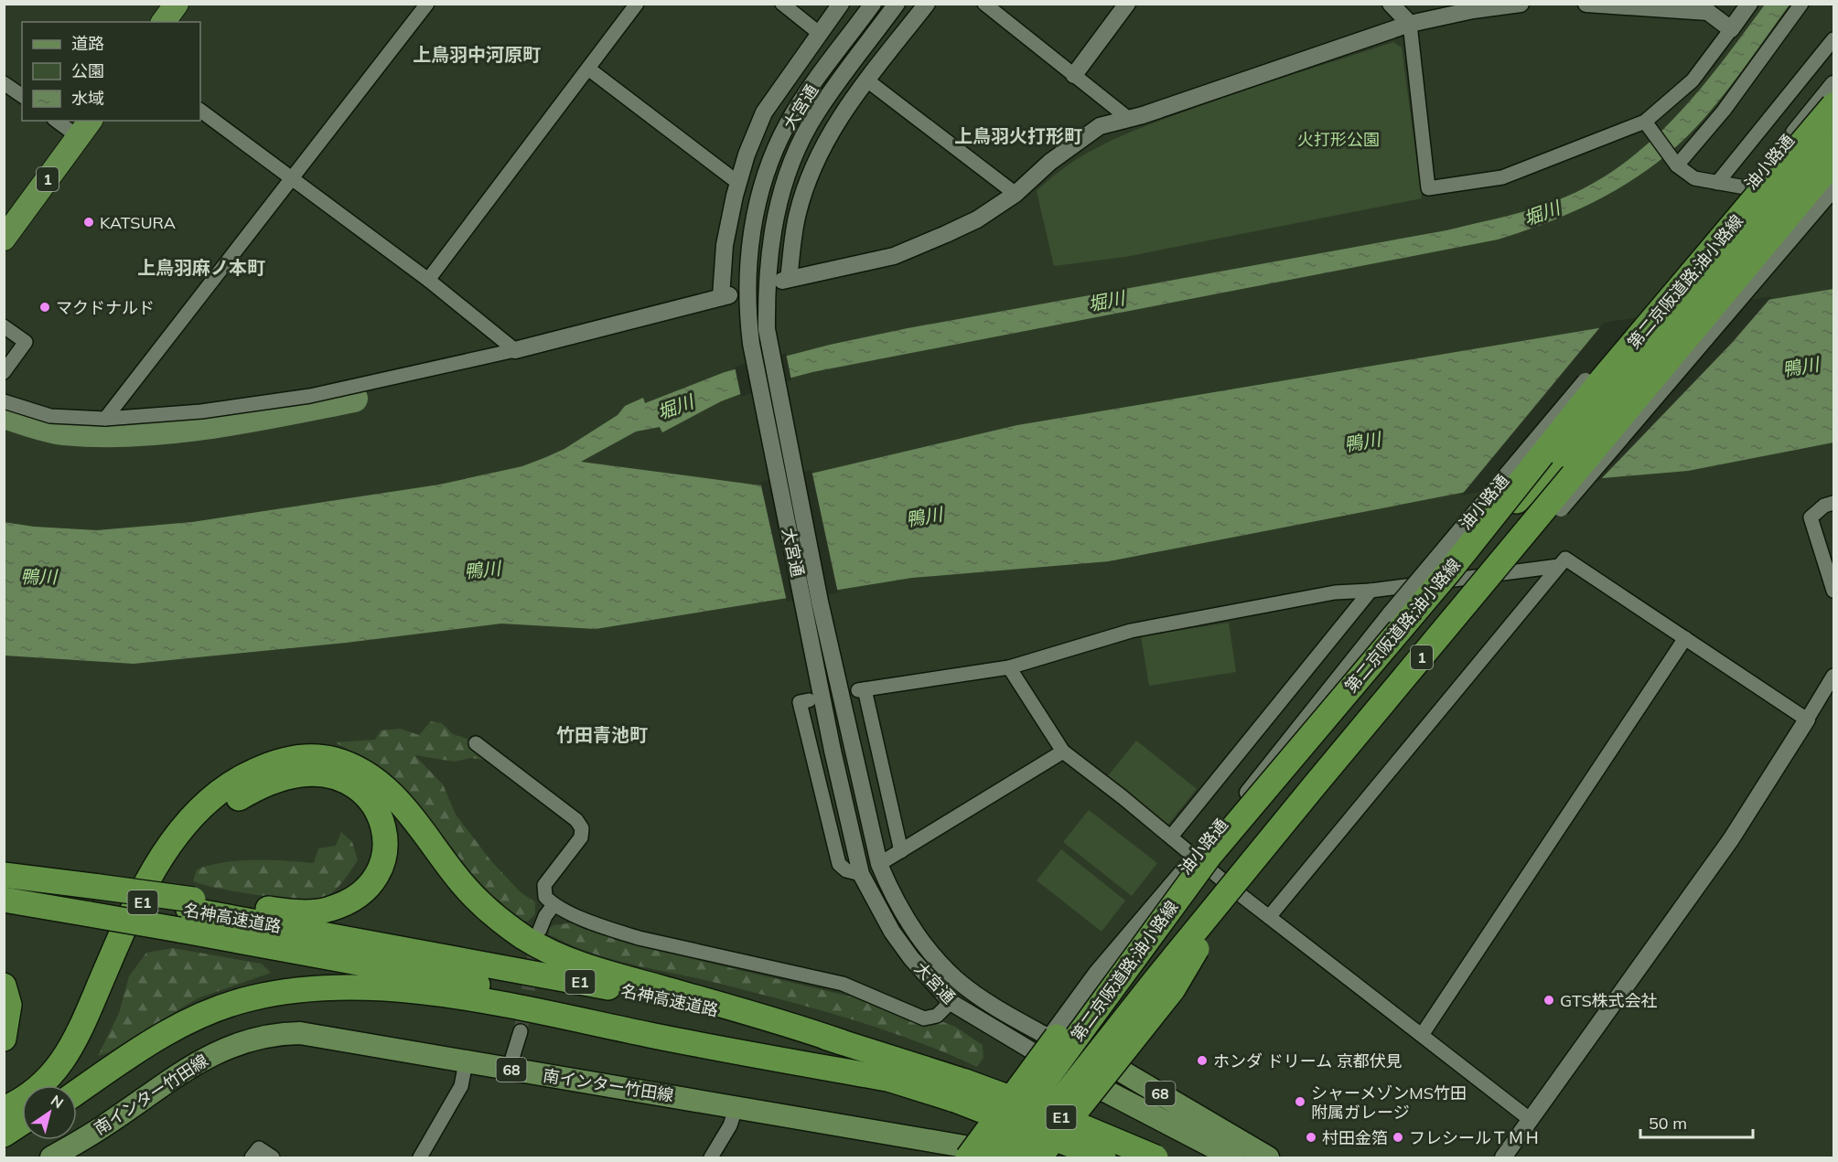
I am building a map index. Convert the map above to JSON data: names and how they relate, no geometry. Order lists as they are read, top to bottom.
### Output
{
  "streets": {
    "highway": [
      "1",
      "第二京阪道路;油小路線",
      "E1",
      "名神高速道路"
    ],
    "main road": ["油小路通", "68", "南インター竹田線"],
    "street": ["大宮通"]
  },
  "crossings": [
    ["大宮通", "油小路通"],
    ["大宮通", "68"],
    ["油小路通", "第二京阪道路;油小路線"],
    ["油小路通", "68"],
    ["油小路通", "南インター竹田線"]
  ],
  "districts": [
    "上鳥羽中河原町",
    "上鳥羽火打形町",
    "上鳥羽麻ノ本町",
    "竹田青池町"
  ],
  "water": ["堀川", "鴨川"],
  "parks": ["火打形公園"],
  "places": [
    "KATSURA",
    "マクドナルド",
    "GTS株式会社",
    "ホンダ ドリーム 京都伏見",
    "シャーメゾンMS竹田 附属ガレージ",
    "村田金箔",
    "フレシールＴＭＨ"
  ],
  "legend": ["道路", "公園", "水域"],
  "scale_bar": "50 m",
  "north": "top right"
}
